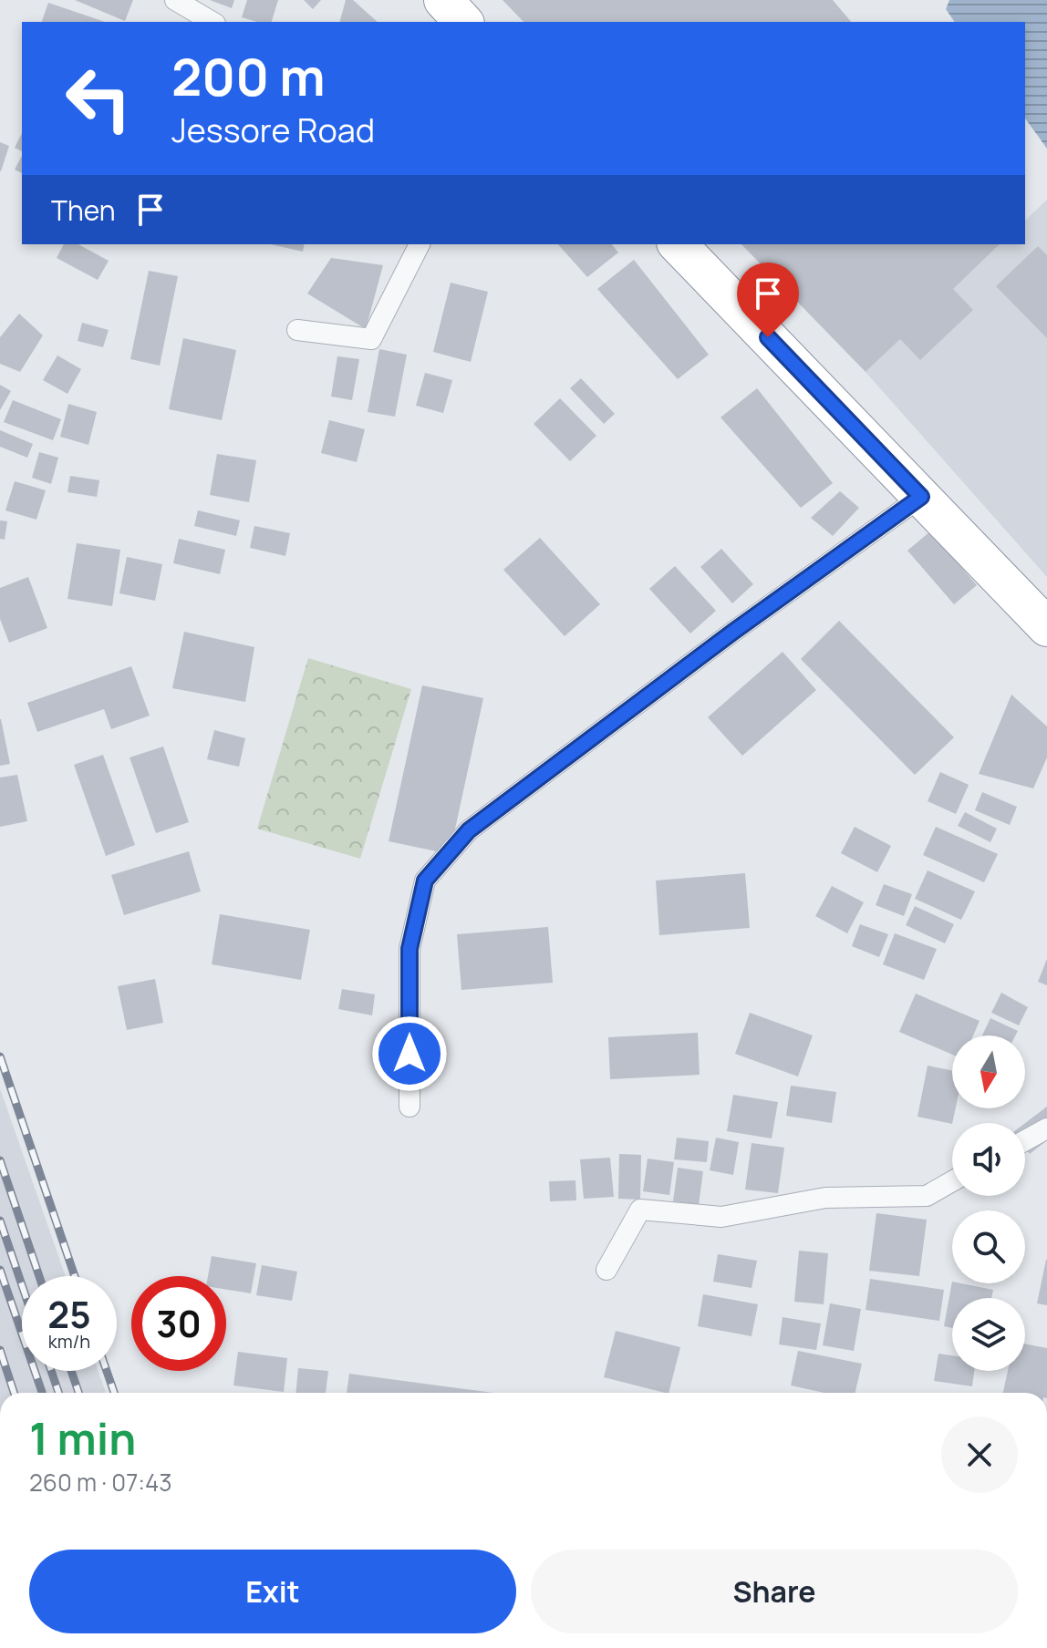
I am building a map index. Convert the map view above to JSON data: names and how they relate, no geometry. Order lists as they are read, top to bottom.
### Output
{
  "north": "bottom",
  "page": {
    "turn": ["200 m", "Jessore Road"],
    "then": "Then",
    "speed": "25 km/h",
    "limit": "30",
    "heading": ["1 min", "260 m · 07:43"],
    "buttons": ["Exit", "Share"]
  }
}
